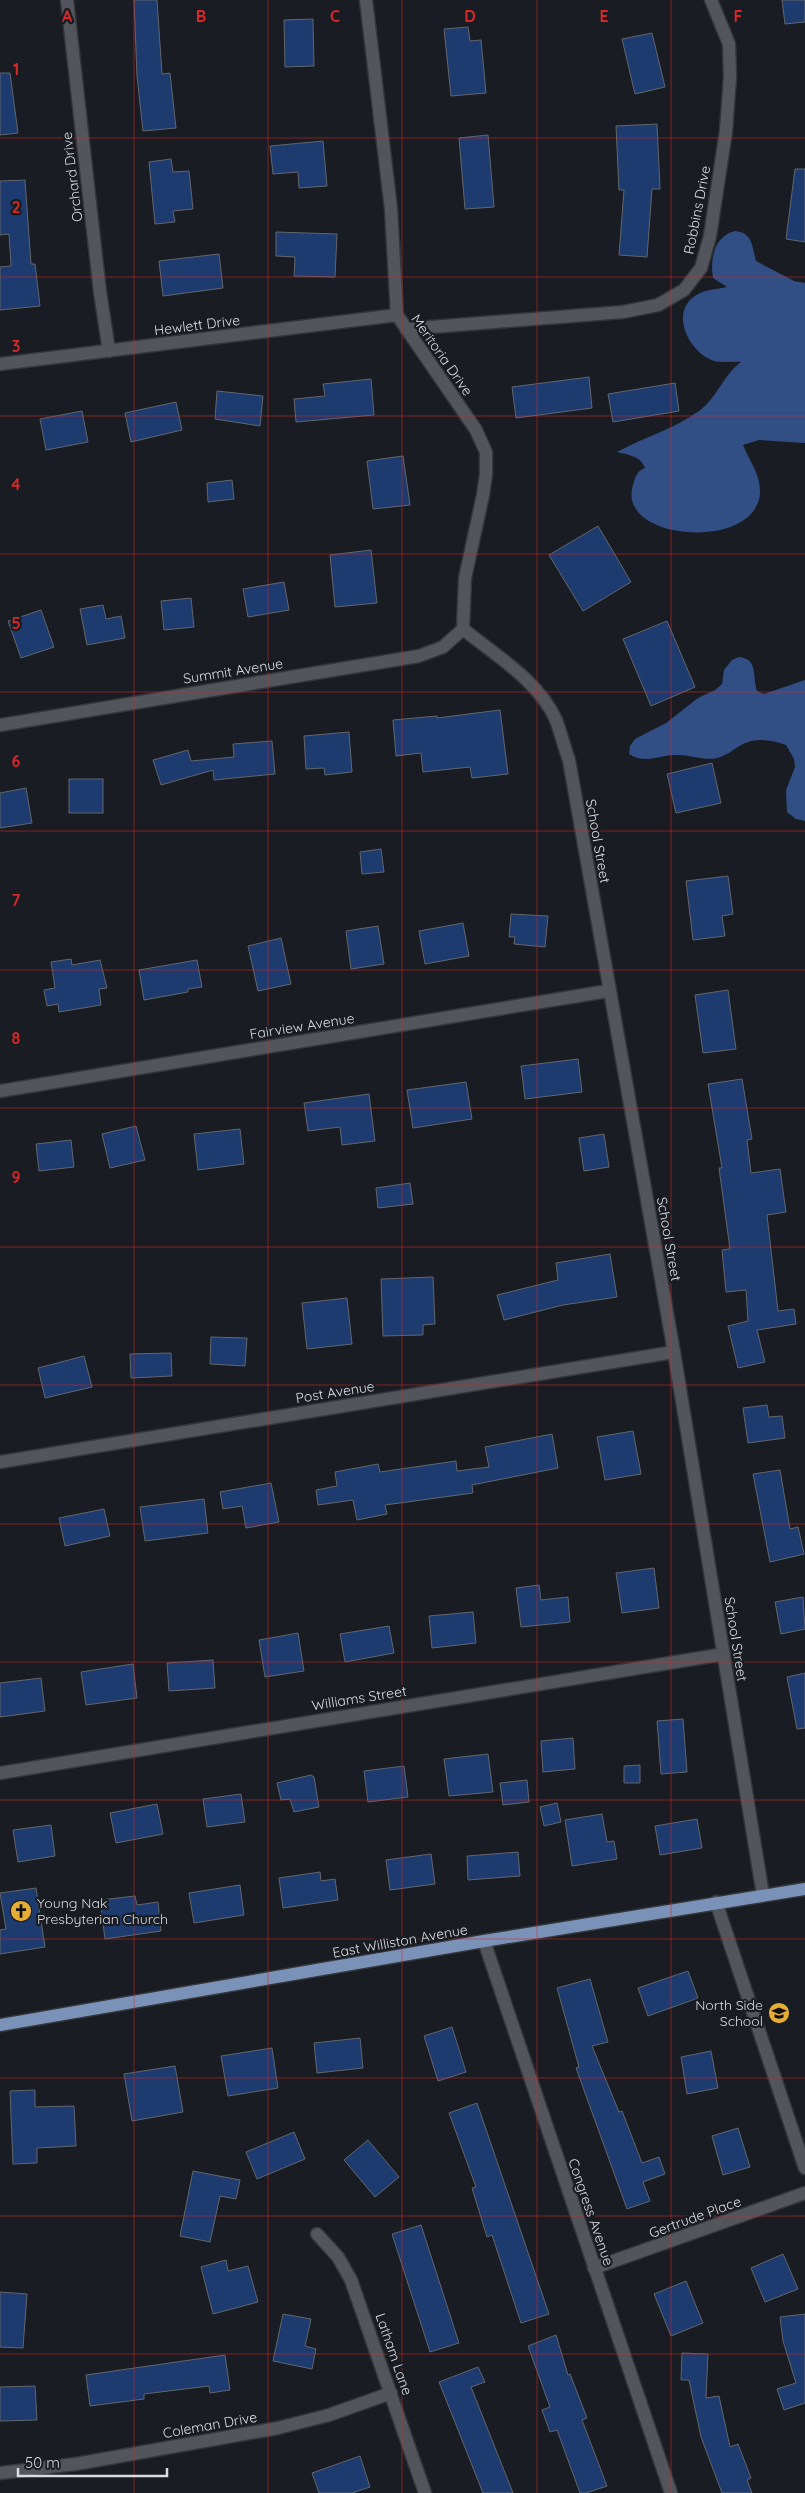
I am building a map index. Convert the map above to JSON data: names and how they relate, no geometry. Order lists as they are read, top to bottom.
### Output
{
  "streets": {
    "main road": ["East Williston Avenue"],
    "street": [
      "Orchard Drive",
      "Robbins Drive",
      "Hewlett Drive",
      "Meritoria Drive",
      "Summit Avenue",
      "School Street",
      "Fairview Avenue",
      "Post Avenue",
      "Williams Street",
      "Congress Avenue",
      "Gertrude Place",
      "Latham Lane",
      "Coleman Drive"
    ]
  },
  "crossings": [
    ["Orchard Drive", "Hewlett Drive"],
    ["Robbins Drive", "Meritoria Drive"],
    ["Hewlett Drive", "Meritoria Drive"],
    ["Meritoria Drive", "Summit Avenue"],
    ["Meritoria Drive", "School Street"],
    ["Summit Avenue", "School Street"],
    ["School Street", "Fairview Avenue"],
    ["School Street", "Post Avenue"],
    ["School Street", "Williams Street"],
    ["School Street", "East Williston Avenue"],
    ["East Williston Avenue", "Congress Avenue"],
    ["Congress Avenue", "Gertrude Place"],
    ["Latham Lane", "Coleman Drive"]
  ],
  "places": {
    "church": ["Young Nak Presbyterian Church"],
    "school or university": ["North Side School"]
  },
  "scale_bar": "50 m",
  "grid": {
    "columns": [
      "A",
      "B",
      "C",
      "D",
      "E",
      "F"
    ],
    "rows": [
      "1",
      "2",
      "3",
      "4",
      "5",
      "6",
      "7",
      "8",
      "9"
    ]
  }
}
